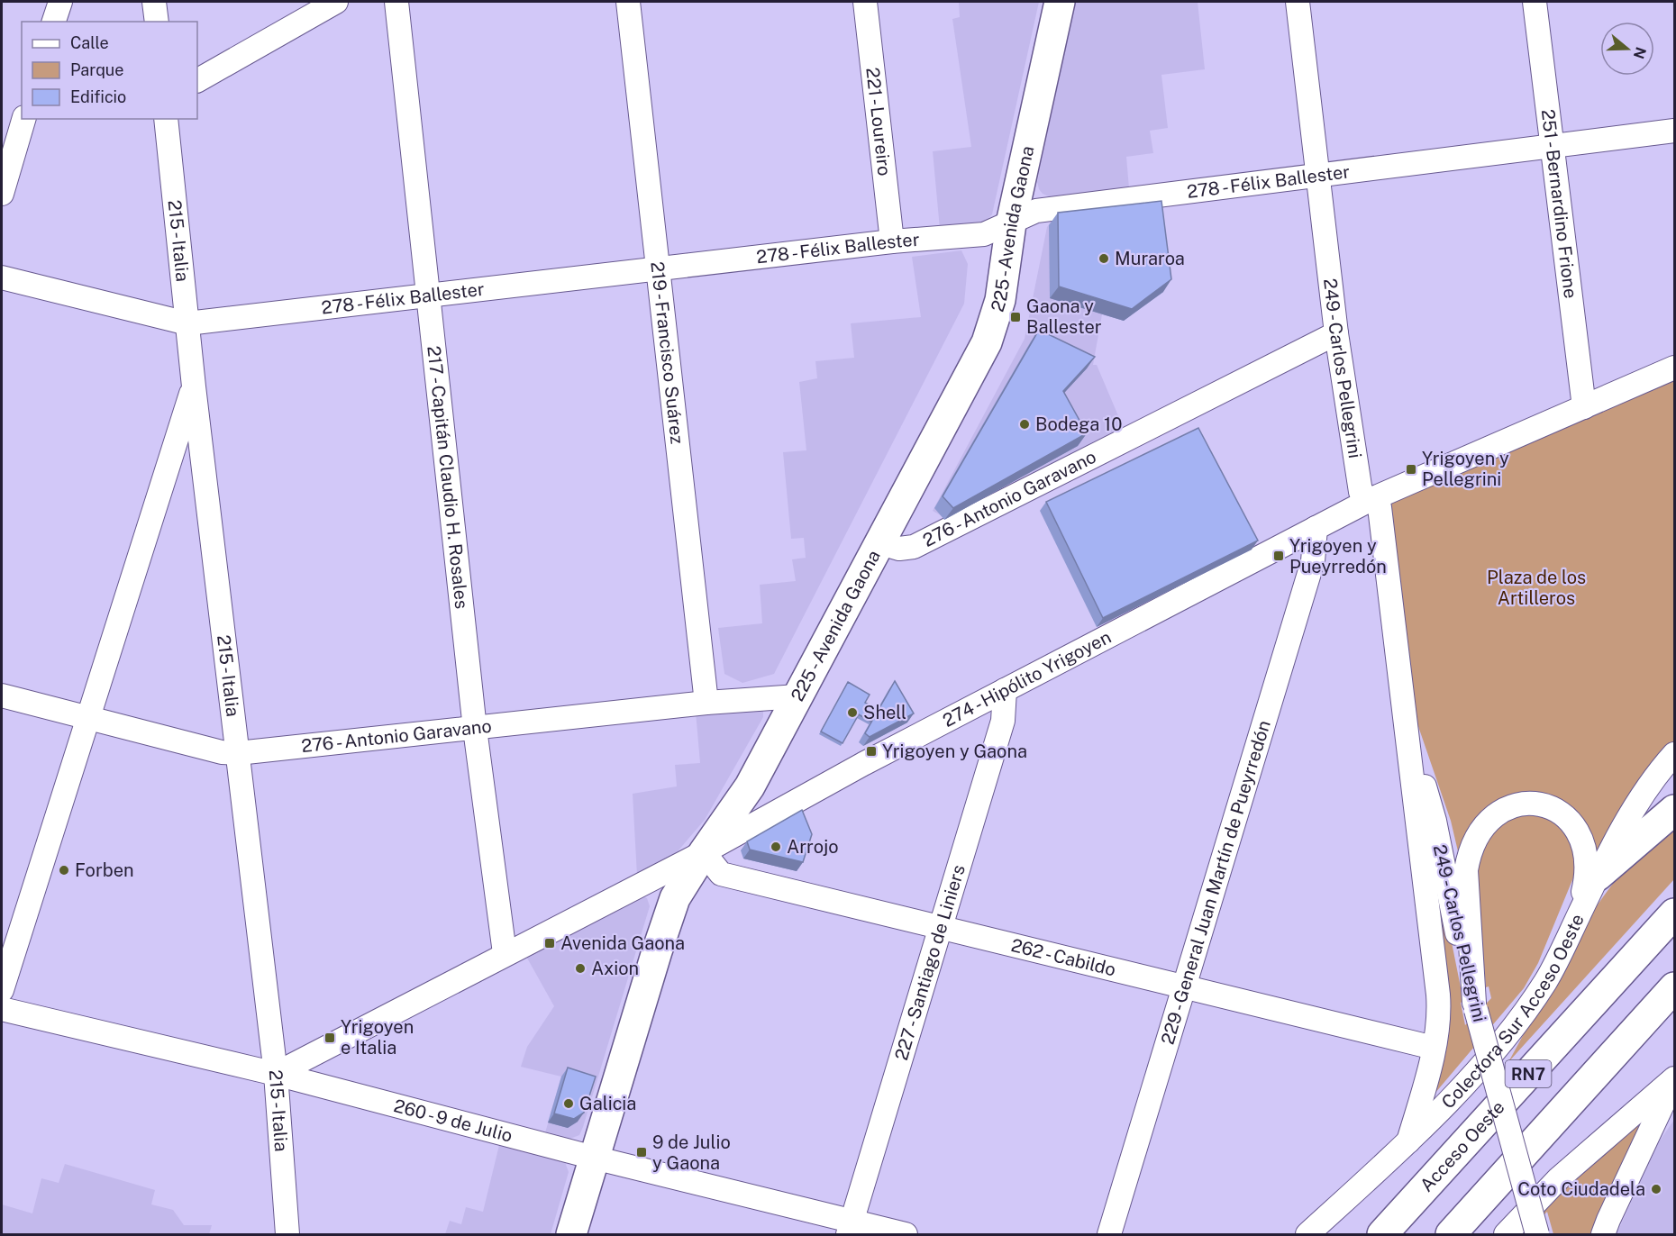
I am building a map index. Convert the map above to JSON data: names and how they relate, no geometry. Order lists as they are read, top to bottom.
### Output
{
  "streets": {
    "main road": ["225 - Avenida Gaona", "RN7", "Acceso Oeste"],
    "street": [
      "221 - Loureiro",
      "278 - Félix Ballester",
      "251 - Bernardino Frione",
      "215 - Italia",
      "219 - Francisco Suárez",
      "249 - Carlos Pellegrini",
      "217 - Capitán Claudio H. Rosales",
      "276 - Antonio Garavano",
      "274 - Hipólito Yrigoyen",
      "229 - General Juan Martín de Pueyrredón",
      "262 - Cabildo",
      "227 - Santiago de Liniers",
      "Colectora Sur Acceso Oeste",
      "260 - 9 de Julio"
    ]
  },
  "crossings": [
    ["221 - Loureiro", "278 - Félix Ballester"],
    ["278 - Félix Ballester", "251 - Bernardino Frione"],
    ["278 - Félix Ballester", "225 - Avenida Gaona"],
    ["278 - Félix Ballester", "215 - Italia"],
    ["278 - Félix Ballester", "219 - Francisco Suárez"],
    ["278 - Félix Ballester", "249 - Carlos Pellegrini"],
    ["278 - Félix Ballester", "217 - Capitán Claudio H. Rosales"],
    ["251 - Bernardino Frione", "274 - Hipólito Yrigoyen"],
    ["225 - Avenida Gaona", "276 - Antonio Garavano"],
    ["225 - Avenida Gaona", "274 - Hipólito Yrigoyen"],
    ["225 - Avenida Gaona", "262 - Cabildo"],
    ["225 - Avenida Gaona", "260 - 9 de Julio"],
    ["215 - Italia", "276 - Antonio Garavano"],
    ["215 - Italia", "274 - Hipólito Yrigoyen"],
    ["215 - Italia", "260 - 9 de Julio"],
    ["219 - Francisco Suárez", "276 - Antonio Garavano"],
    ["249 - Carlos Pellegrini", "276 - Antonio Garavano"],
    ["249 - Carlos Pellegrini", "274 - Hipólito Yrigoyen"],
    ["249 - Carlos Pellegrini", "262 - Cabildo"],
    ["249 - Carlos Pellegrini", "Colectora Sur Acceso Oeste"],
    ["217 - Capitán Claudio H. Rosales", "276 - Antonio Garavano"],
    ["217 - Capitán Claudio H. Rosales", "274 - Hipólito Yrigoyen"],
    ["274 - Hipólito Yrigoyen", "229 - General Juan Martín de Pueyrredón"],
    ["274 - Hipólito Yrigoyen", "262 - Cabildo"],
    ["274 - Hipólito Yrigoyen", "227 - Santiago de Liniers"],
    ["274 - Hipólito Yrigoyen", "260 - 9 de Julio"],
    ["229 - General Juan Martín de Pueyrredón", "262 - Cabildo"],
    ["262 - Cabildo", "227 - Santiago de Liniers"],
    ["227 - Santiago de Liniers", "260 - 9 de Julio"]
  ],
  "parks": ["Plaza de los Artilleros"],
  "places": {
    "other": [
      "Muraroa",
      "Bodega 10",
      "Shell",
      "Arrojo",
      "Forben",
      "Axion",
      "Galicia",
      "Coto Ciudadela"
    ],
    "transit": [
      "Gaona y Ballester",
      "Yrigoyen y Pellegrini",
      "Yrigoyen y Pueyrredón",
      "Yrigoyen y Gaona",
      "Avenida Gaona",
      "Yrigoyen e Italia",
      "9 de Julio y Gaona"
    ]
  },
  "legend": ["Calle", "Parque", "Edificio"],
  "north": "right"
}
